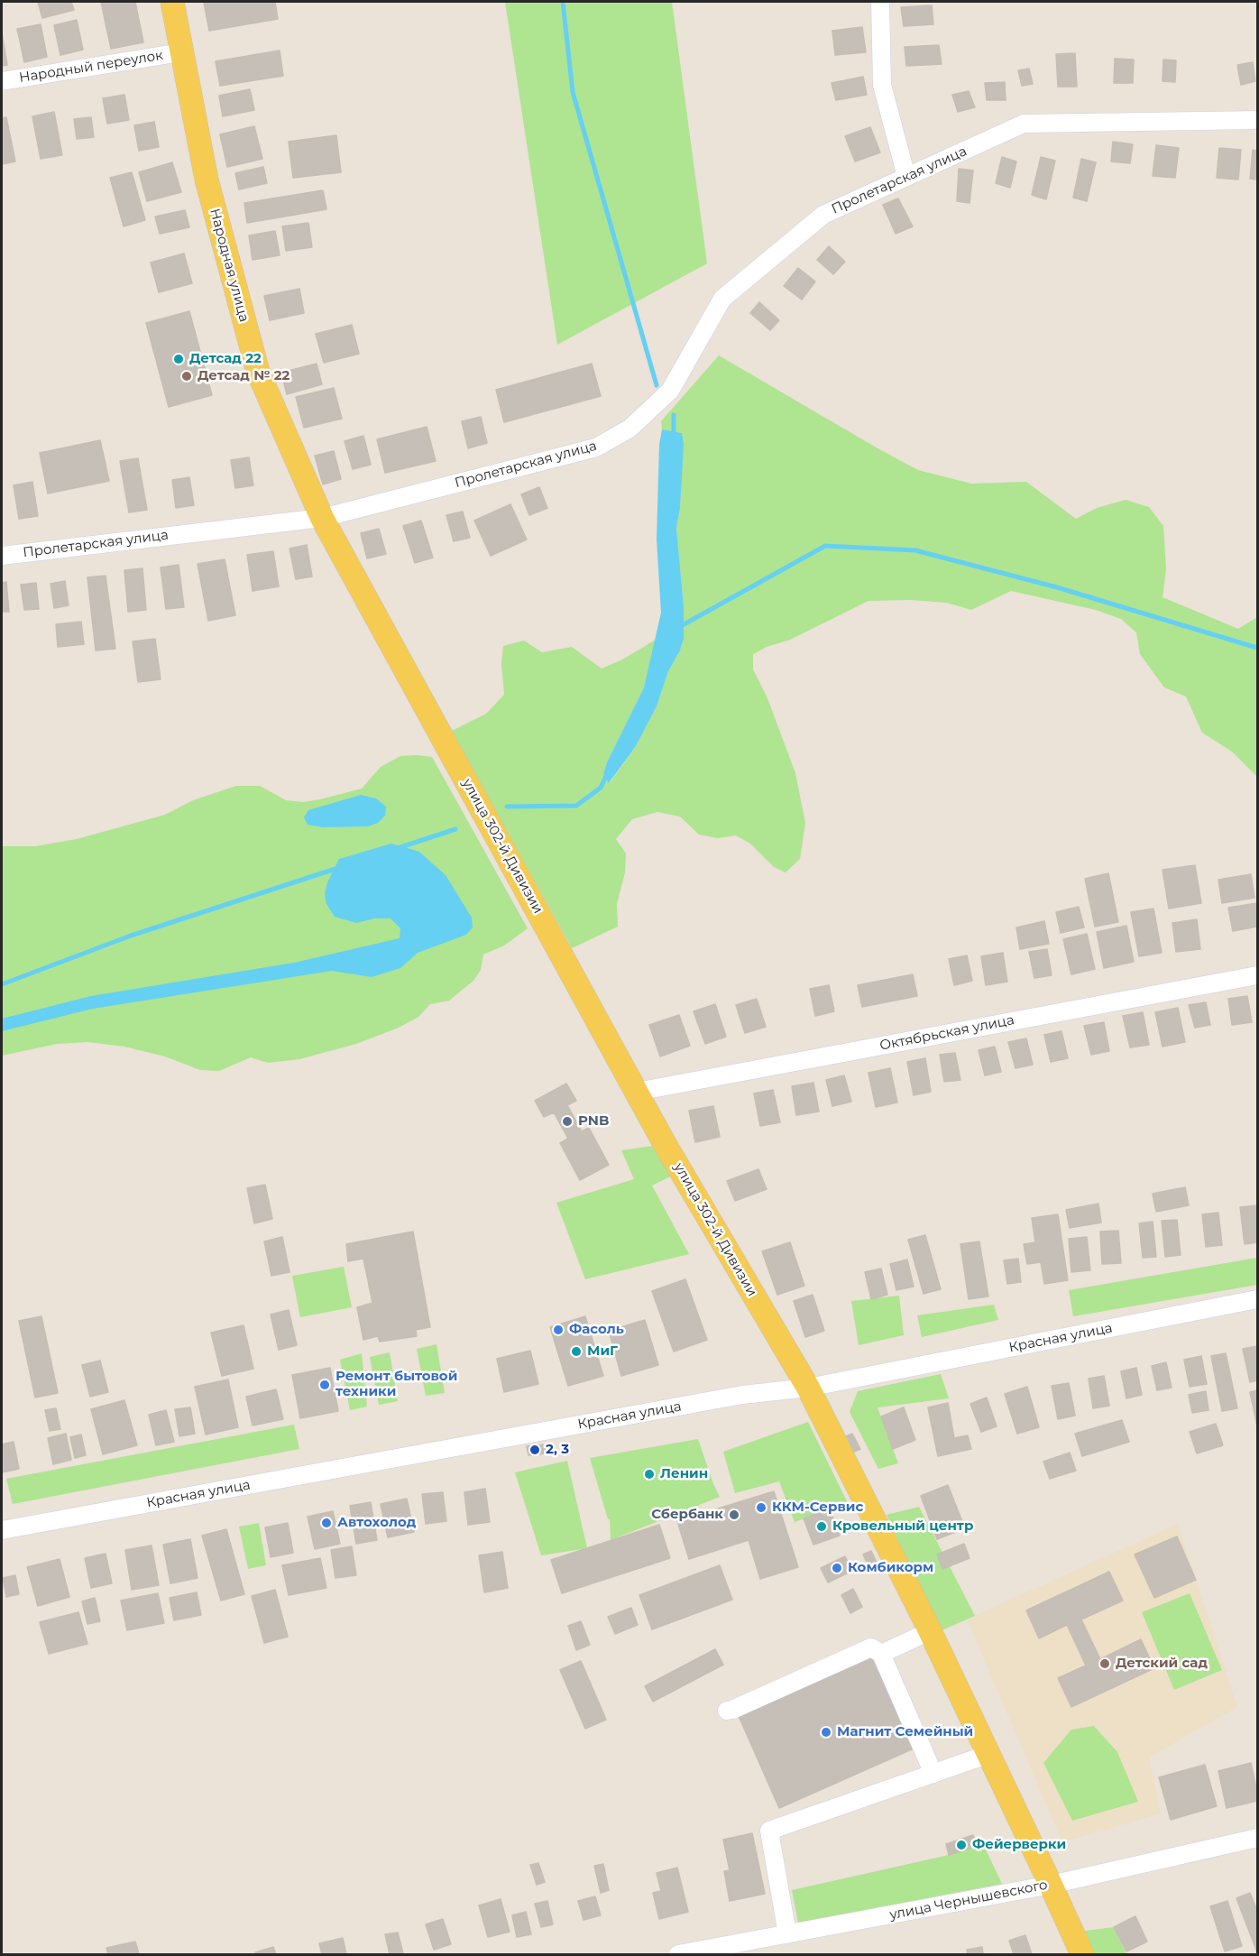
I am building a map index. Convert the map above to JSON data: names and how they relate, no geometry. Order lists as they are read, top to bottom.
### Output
{
  "streets": {
    "main road": ["Народная улица", "улица 302-й Дивизии"],
    "street": [
      "Народный переулок",
      "Пролетарская улица",
      "Октябрьская улица",
      "Красная улица",
      "улица Чернышевского"
    ]
  },
  "crossings": [
    ["Народный переулок", "Народная улица"],
    ["Пролетарская улица", "Народная улица"],
    ["Пролетарская улица", "улица 302-й Дивизии"],
    ["Народная улица", "улица 302-й Дивизии"],
    ["улица 302-й Дивизии", "Октябрьская улица"],
    ["улица 302-й Дивизии", "Красная улица"],
    ["улица 302-й Дивизии", "улица Чернышевского"]
  ],
  "places": [
    "Детсад 22",
    "Детсад № 22",
    "PNB",
    "Фасоль",
    "МиГ",
    "Ремонт бытовой техники",
    "2, 3",
    "Ленин",
    "ККМ-Сервис",
    "Сбербанк",
    "Автохолод",
    "Кровельный центр",
    "Комбикорм",
    "Детский сад",
    "Магнит Семейный",
    "Фейерверки"
  ]
}
